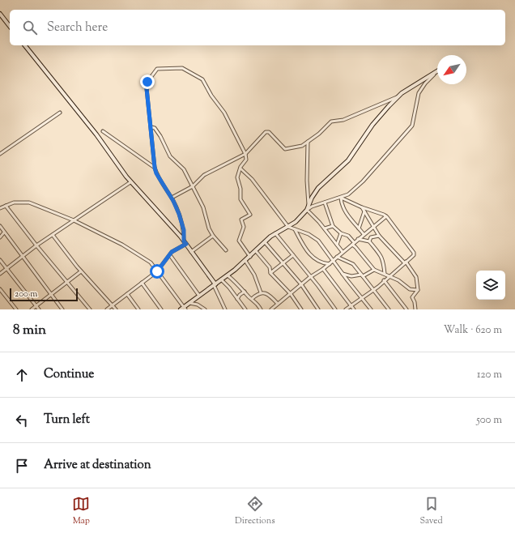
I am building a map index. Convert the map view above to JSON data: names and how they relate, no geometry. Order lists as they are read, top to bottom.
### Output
{
  "scale_bar": "200 m",
  "north": "bottom left",
  "page": {
    "search": "Search here",
    "scale": "200 m",
    "heading": ["8 min", "Walk · 620 m"],
    "list": [
      ["Continue", "120 m"],
      ["Turn left", "500 m"],
      "Arrive at destination"
    ],
    "nav": ["Map", "Directions", "Saved"]
  }
}
